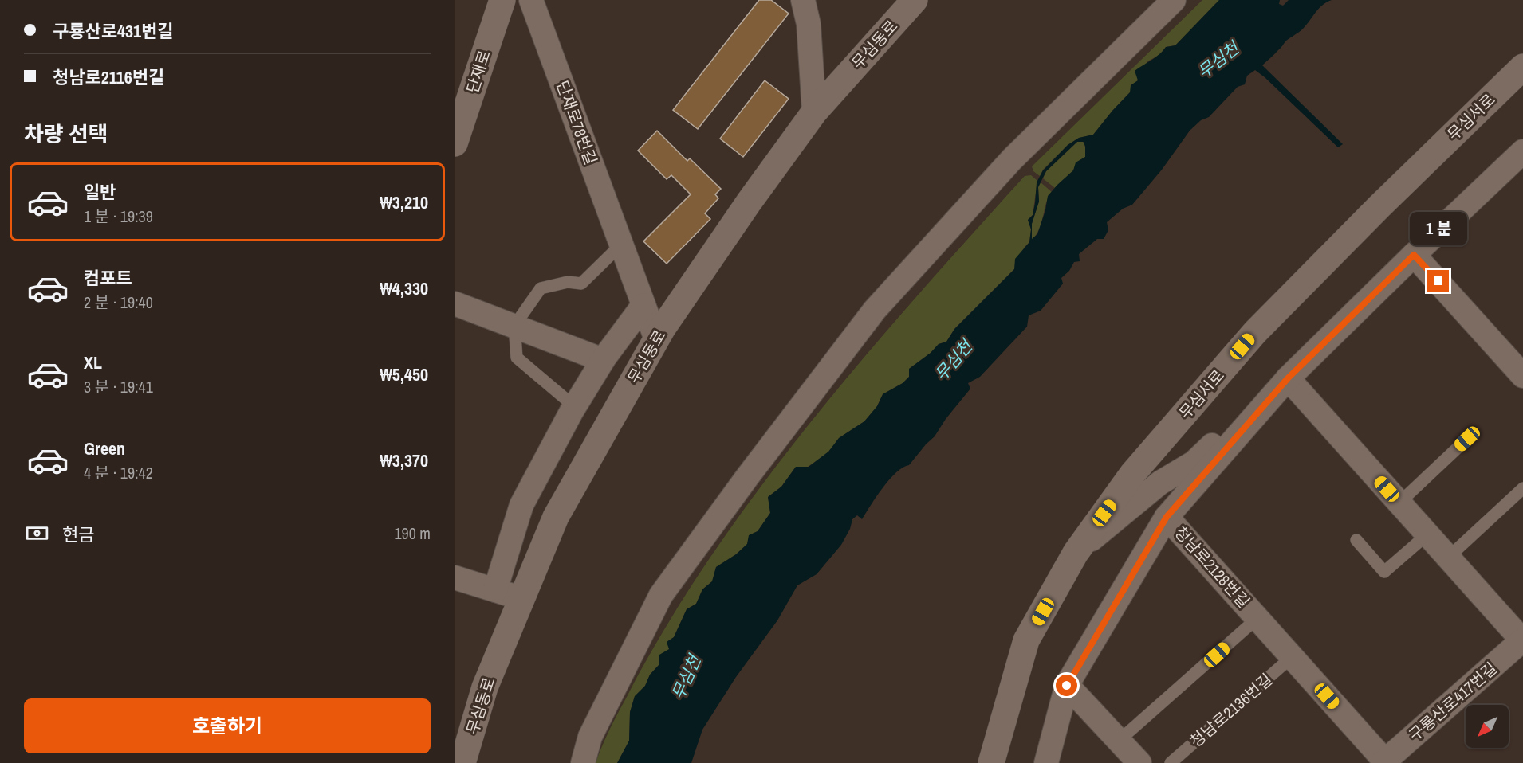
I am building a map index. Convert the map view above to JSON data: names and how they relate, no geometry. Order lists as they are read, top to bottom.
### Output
{
  "streets": {
    "street": [
      "무심동로",
      "단재로",
      "무심서로",
      "단재로78번길",
      "청남로2128번길",
      "구룡산로417번길"
    ],
    "lane": ["청남로2136번길"]
  },
  "crossings": [
    ["무심동로", "단재로78번길"],
    ["청남로2128번길", "구룡산로417번길"],
    ["청남로2128번길", "청남로2136번길"]
  ],
  "water": ["무심천"],
  "north": "bottom left",
  "page": {
    "banner": ["구룡산로431번길", "청남로2116번길"],
    "heading": "차량 선택",
    "list": [
      {
        "name": "일반",
        "note": "1 분 · 19:39",
        "value": "₩3,210"
      },
      {
        "name": "컴포트",
        "note": "2 분 · 19:40",
        "value": "₩4,330"
      },
      {
        "name": "XL",
        "note": "3 분 · 19:41",
        "value": "₩5,450"
      },
      {
        "name": "Green",
        "note": "4 분 · 19:42",
        "value": "₩3,370"
      }
    ],
    "bubble": "1 분",
    "pay": ["현금", "190 m"],
    "buttons": "호출하기"
  }
}
